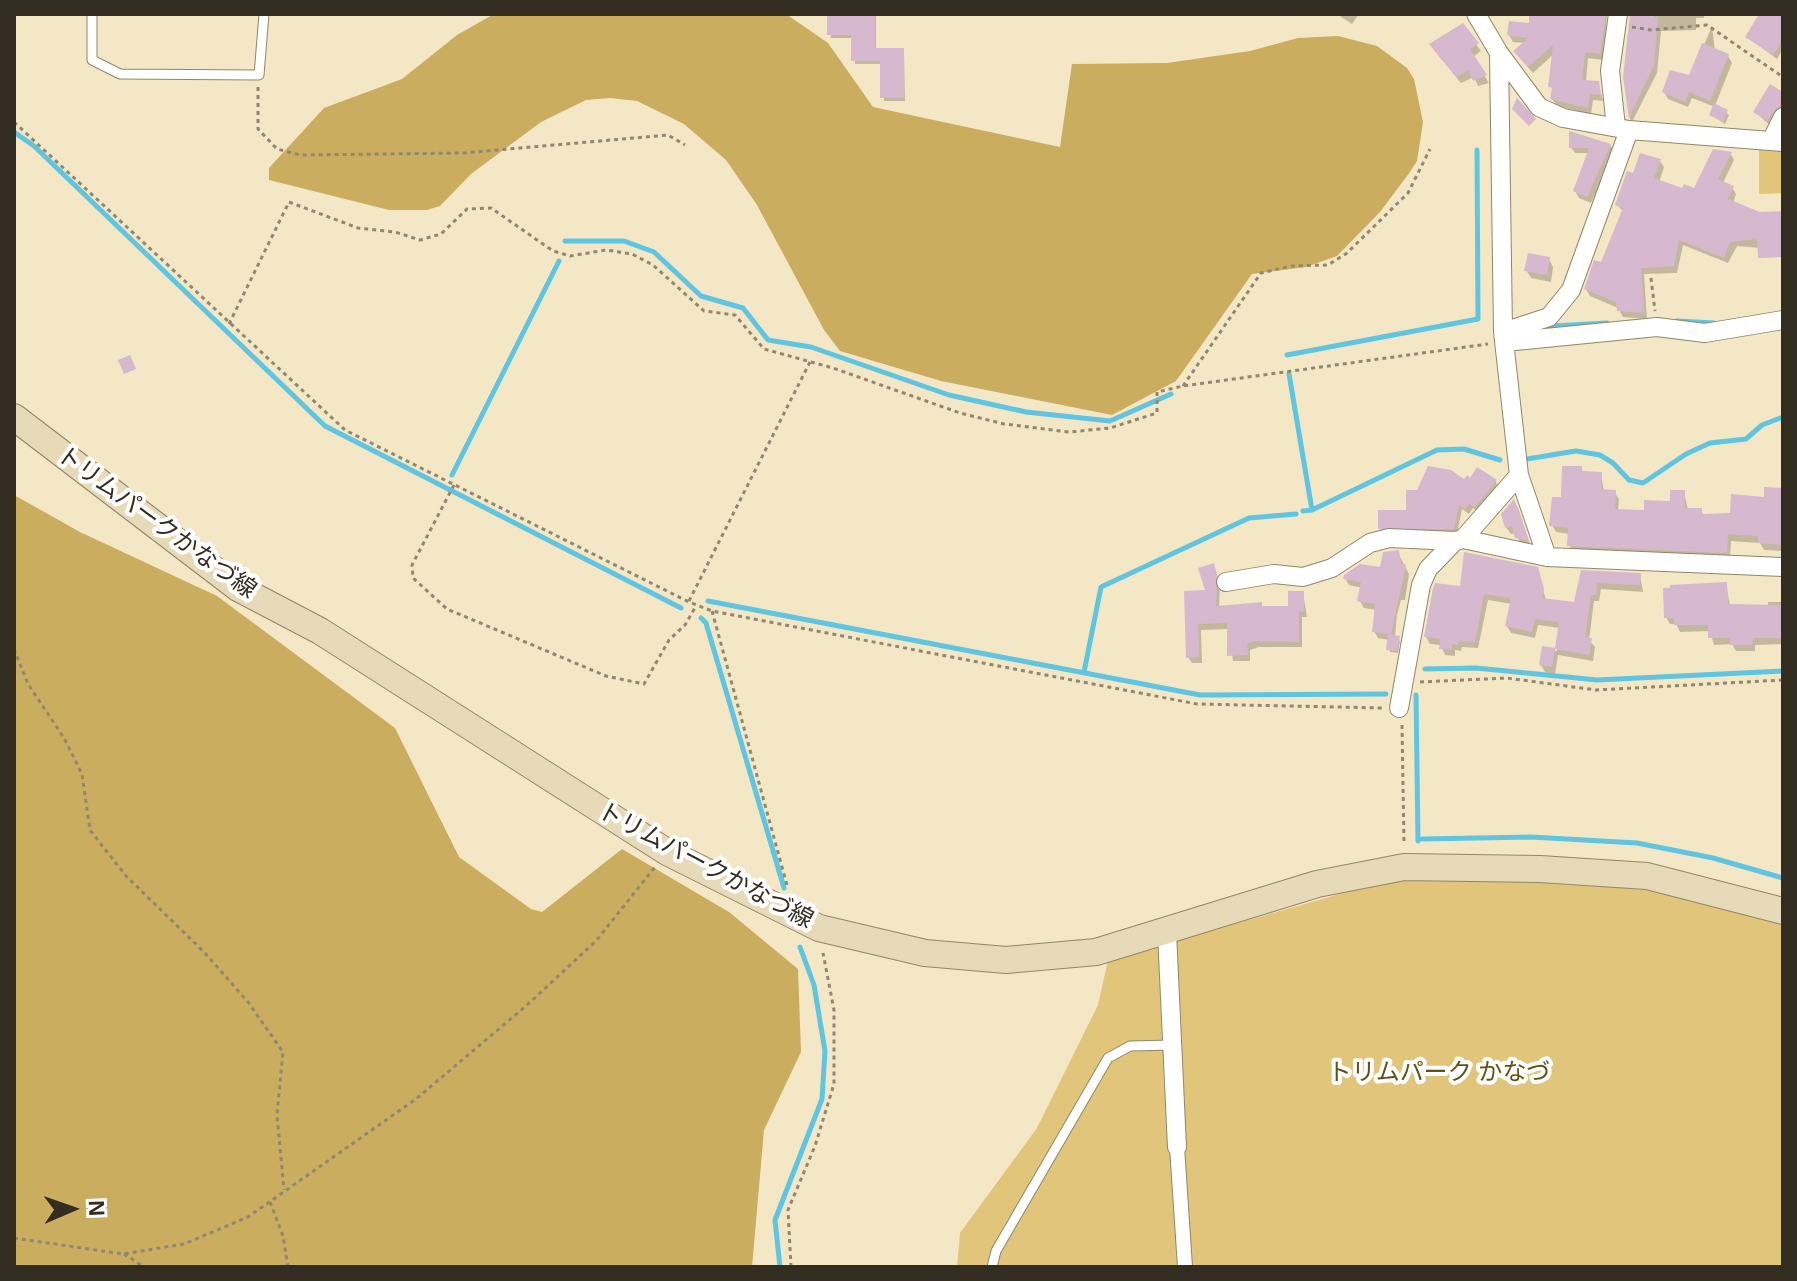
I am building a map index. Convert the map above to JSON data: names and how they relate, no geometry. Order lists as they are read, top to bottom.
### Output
{
  "streets": {
    "main road": ["トリムパークかなづ線"]
  },
  "parks": ["トリムパーク かなづ"],
  "north": "right"
}
